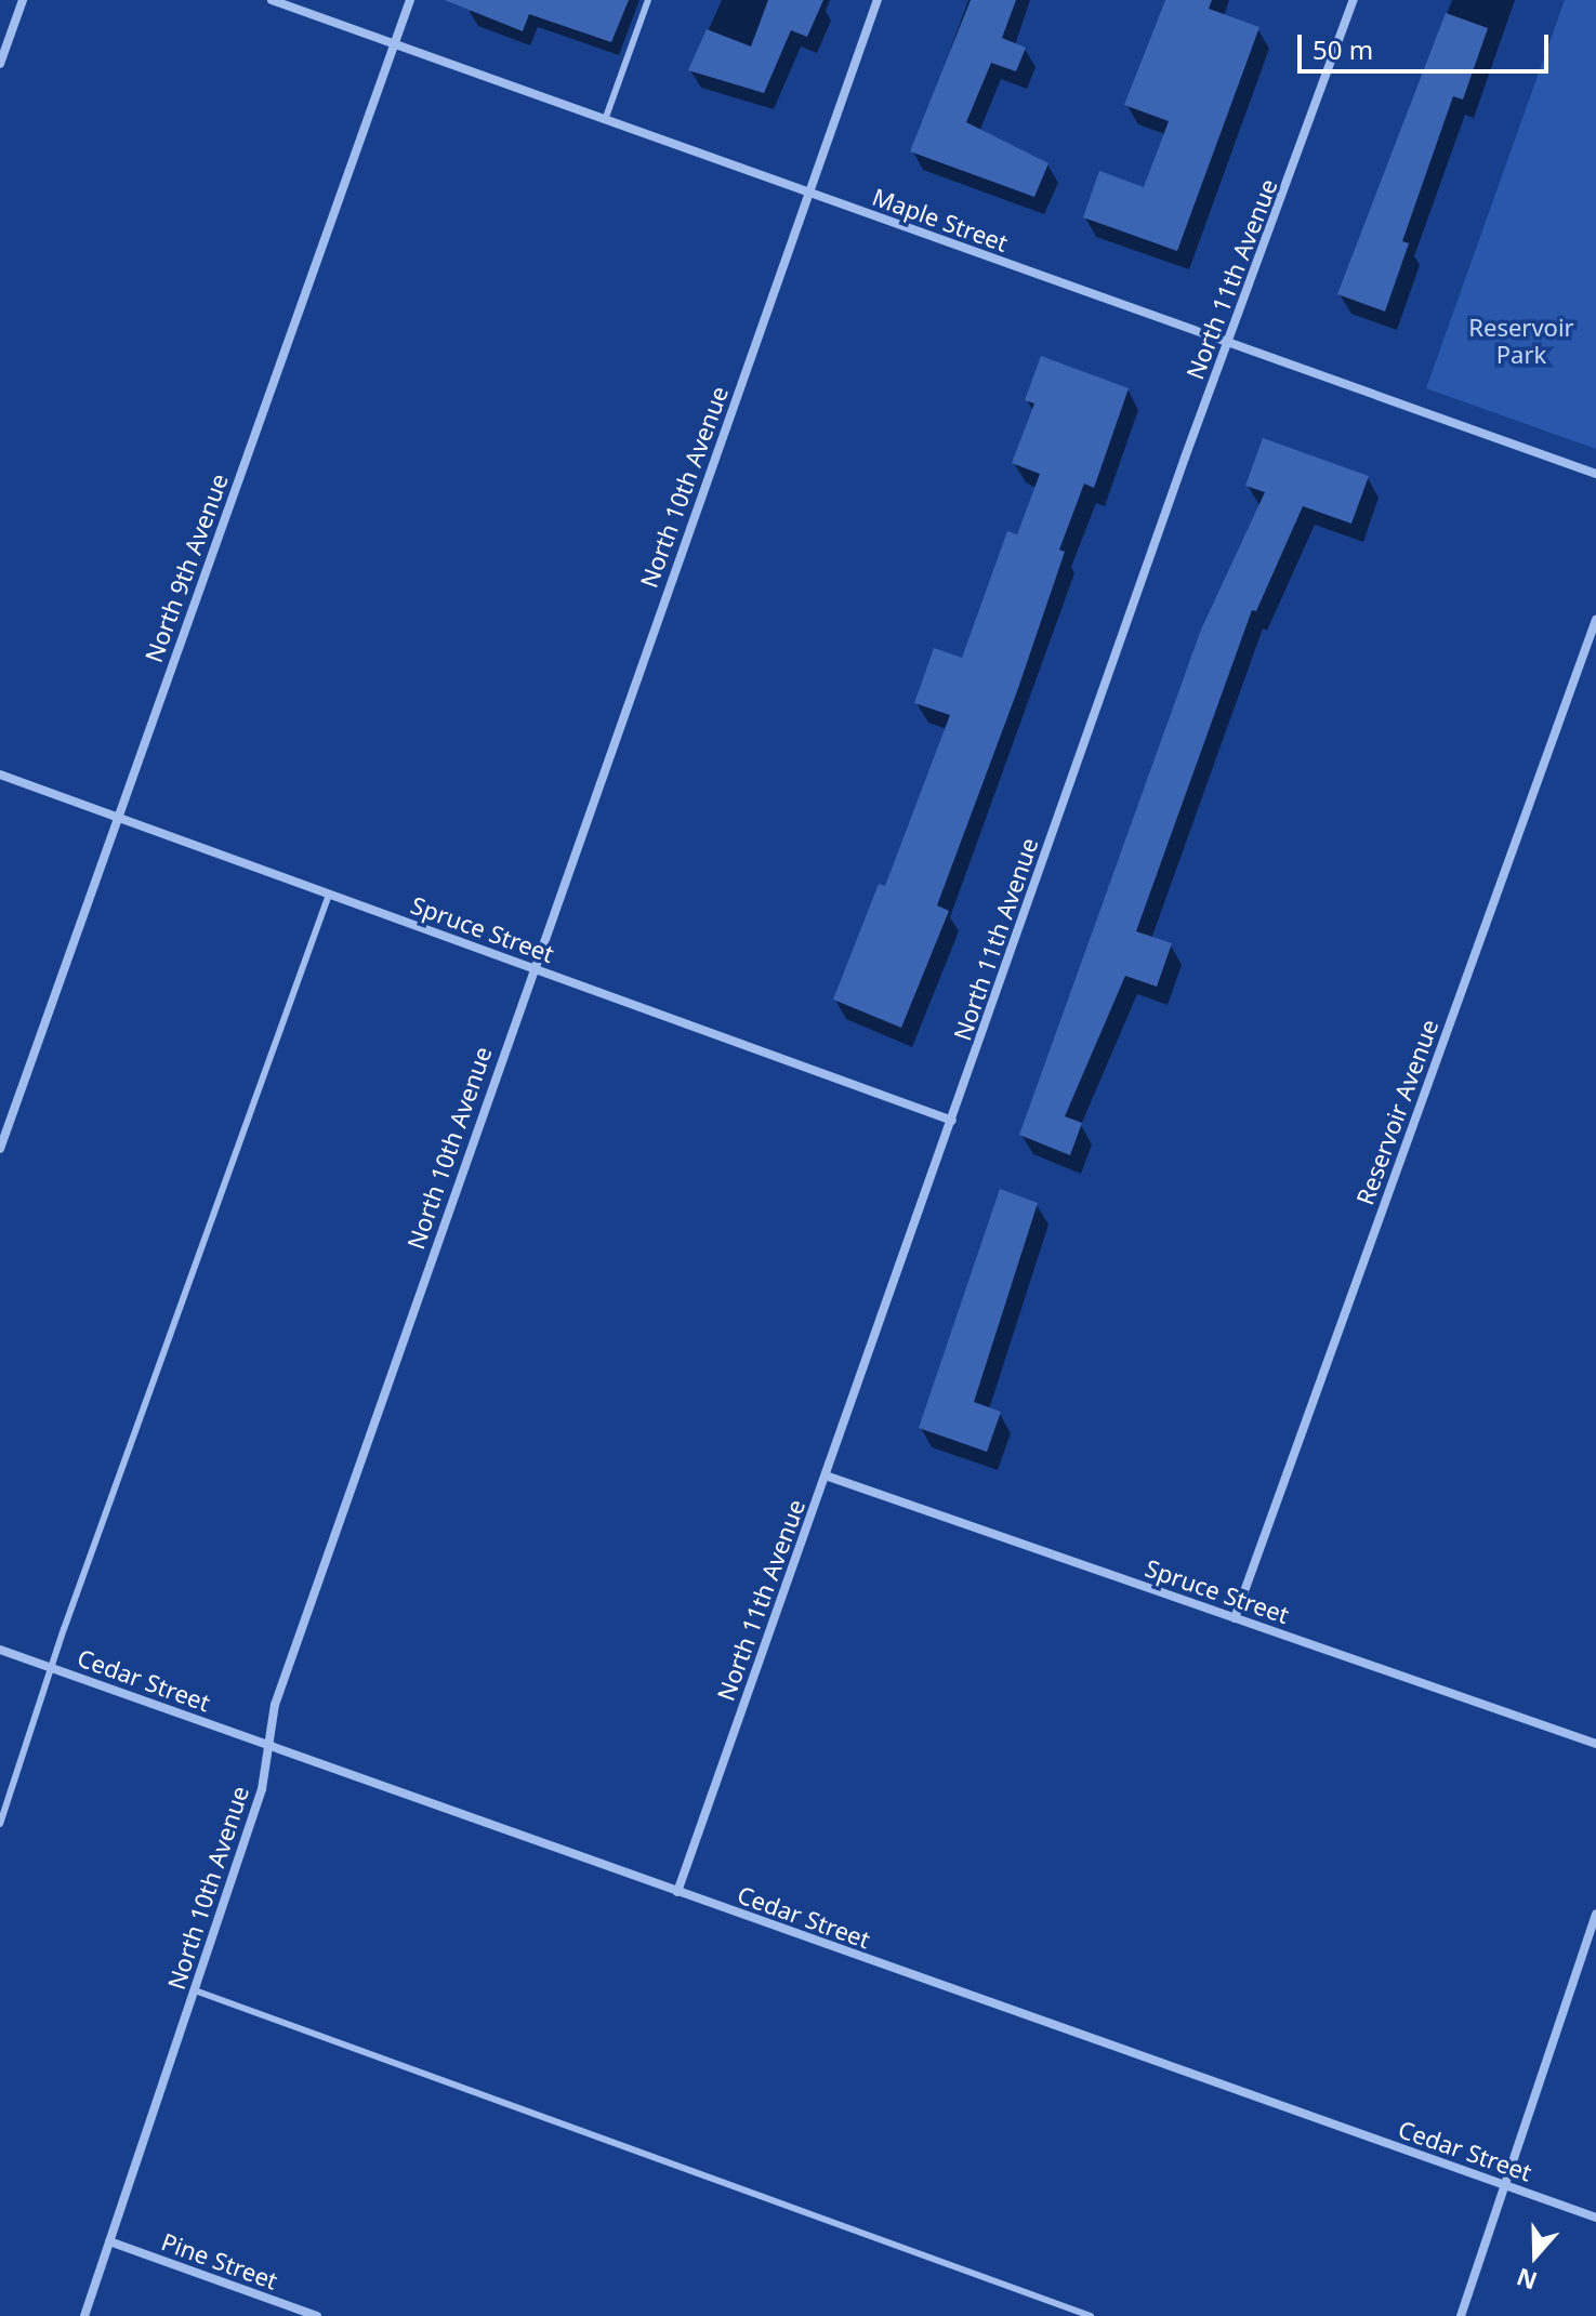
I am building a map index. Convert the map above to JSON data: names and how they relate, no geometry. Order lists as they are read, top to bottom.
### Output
{
  "streets": {
    "street": [
      "Maple Street",
      "North 11th Avenue",
      "North 10th Avenue",
      "North 9th Avenue",
      "Spruce Street",
      "Reservoir Avenue",
      "Cedar Street",
      "Pine Street"
    ]
  },
  "crossings": [
    ["Maple Street", "North 11th Avenue"],
    ["Maple Street", "North 10th Avenue"],
    ["Maple Street", "North 9th Avenue"],
    ["North 11th Avenue", "Spruce Street"],
    ["North 11th Avenue", "Cedar Street"],
    ["North 10th Avenue", "Spruce Street"],
    ["North 10th Avenue", "Cedar Street"],
    ["North 10th Avenue", "Pine Street"],
    ["North 9th Avenue", "Spruce Street"],
    ["Spruce Street", "Reservoir Avenue"]
  ],
  "parks": ["Reservoir Park"],
  "scale_bar": "50 m",
  "north": "bottom"
}
